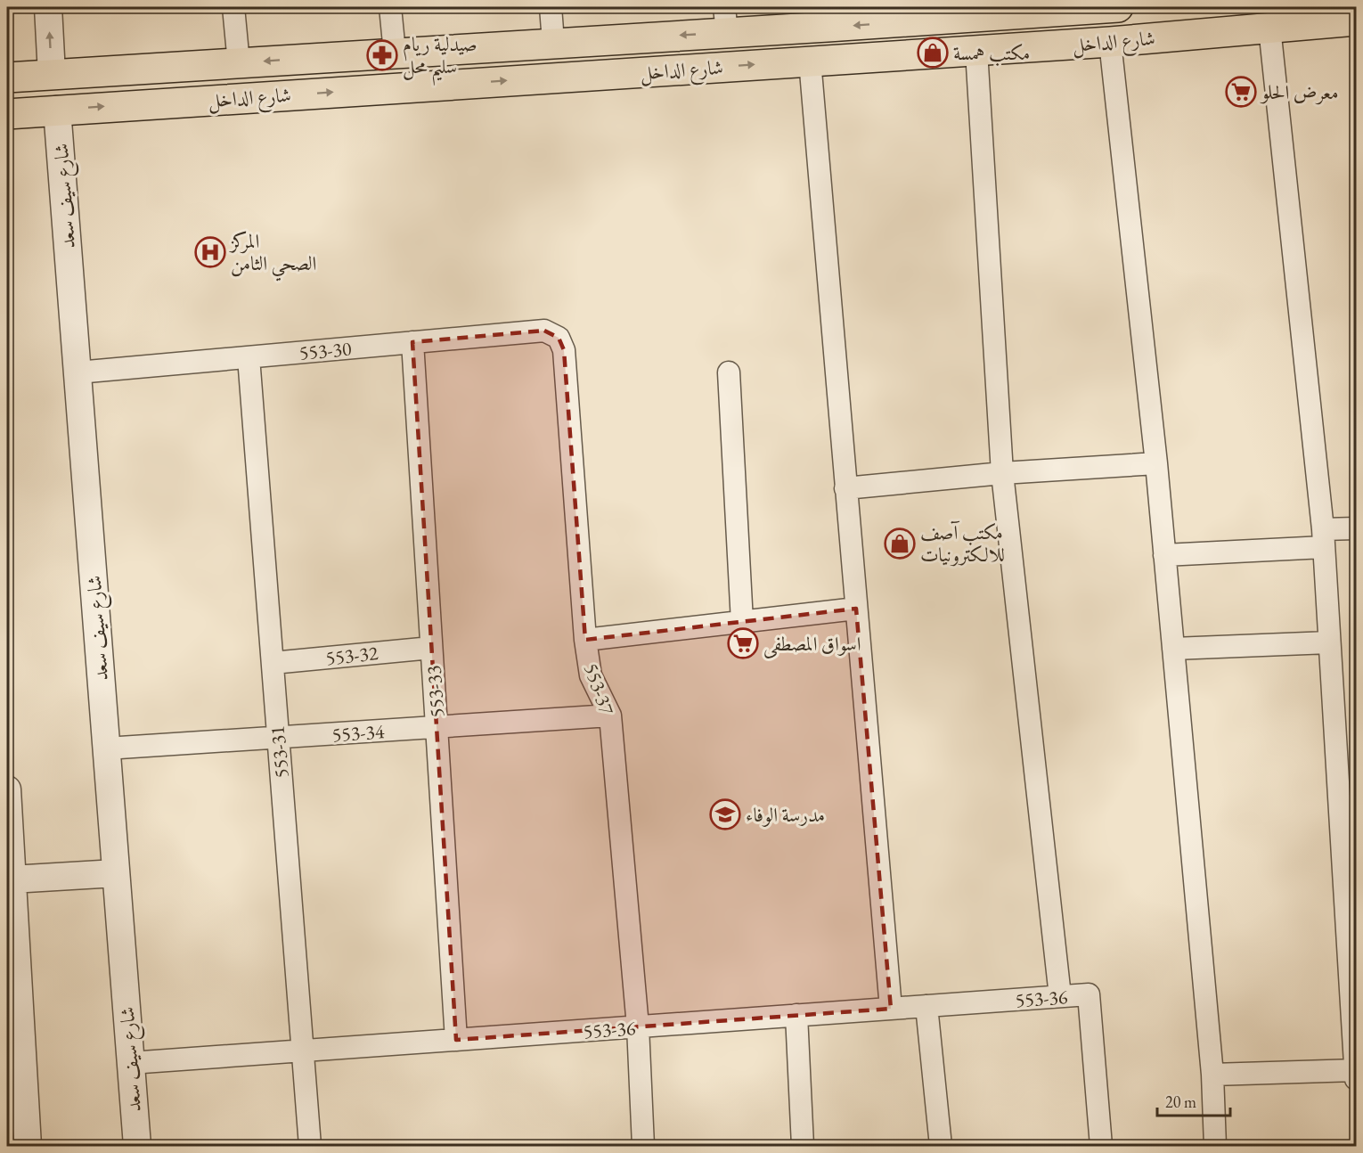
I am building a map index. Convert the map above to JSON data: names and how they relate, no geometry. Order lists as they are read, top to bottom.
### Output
{
  "streets": {
    "main road": ["شارع الداخل"],
    "street": [
      "شارع سيف سعد",
      "553-30",
      "553-32",
      "553-37",
      "553-33",
      "553-34",
      "553-31",
      "553-36"
    ]
  },
  "crossings": [
    ["شارع الداخل", "شارع سيف سعد"],
    ["شارع سيف سعد", "553-30"],
    ["شارع سيف سعد", "553-34"],
    ["شارع سيف سعد", "553-36"],
    ["553-30", "553-37"],
    ["553-30", "553-33"],
    ["553-30", "553-31"],
    ["553-32", "553-33"],
    ["553-32", "553-31"],
    ["553-37", "553-34"],
    ["553-37", "553-36"],
    ["553-33", "553-34"],
    ["553-33", "553-36"],
    ["553-34", "553-31"],
    ["553-31", "553-36"]
  ],
  "places": {
    "shop": ["مكتب همسة", "مكتب آصف للالكترونيات"],
    "pharmacy": ["صيدلية ريام سليم محل"],
    "supermarket": ["معرض الحلو", "اسواق المصطفى"],
    "hospital": ["المركز الصحي الثامن"],
    "school or university": ["مدرسة الوفاء"]
  },
  "scale_bar": "20 m"
}
